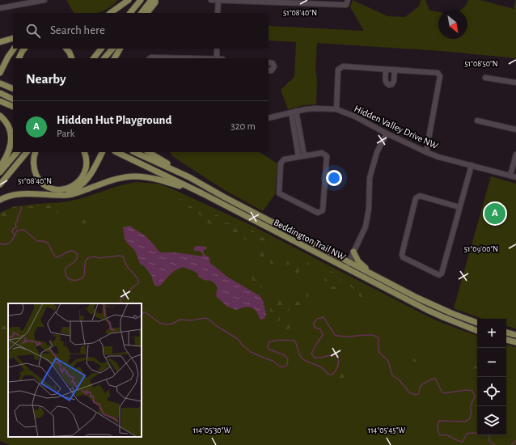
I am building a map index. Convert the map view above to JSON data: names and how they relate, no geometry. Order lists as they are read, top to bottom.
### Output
{
  "streets": {
    "main road": ["Beddington Trail NW"],
    "street": ["Hidden Valley Drive NW"]
  },
  "north": "bottom right",
  "page": {
    "search": "Search here",
    "heading": "Nearby",
    "list": [
      {
        "mark": "A",
        "name": "Hidden Hut Playground",
        "note": "Park",
        "value": "320 m"
      }
    ],
    "pins": "A",
    "map_buttons": ["+", "−"]
  },
  "coordinates": [
    "51°08'40\"N",
    "51°08'50\"N",
    "51°09'00\"N",
    "114°05'30\"W",
    "114°05'45\"W"
  ]
}
